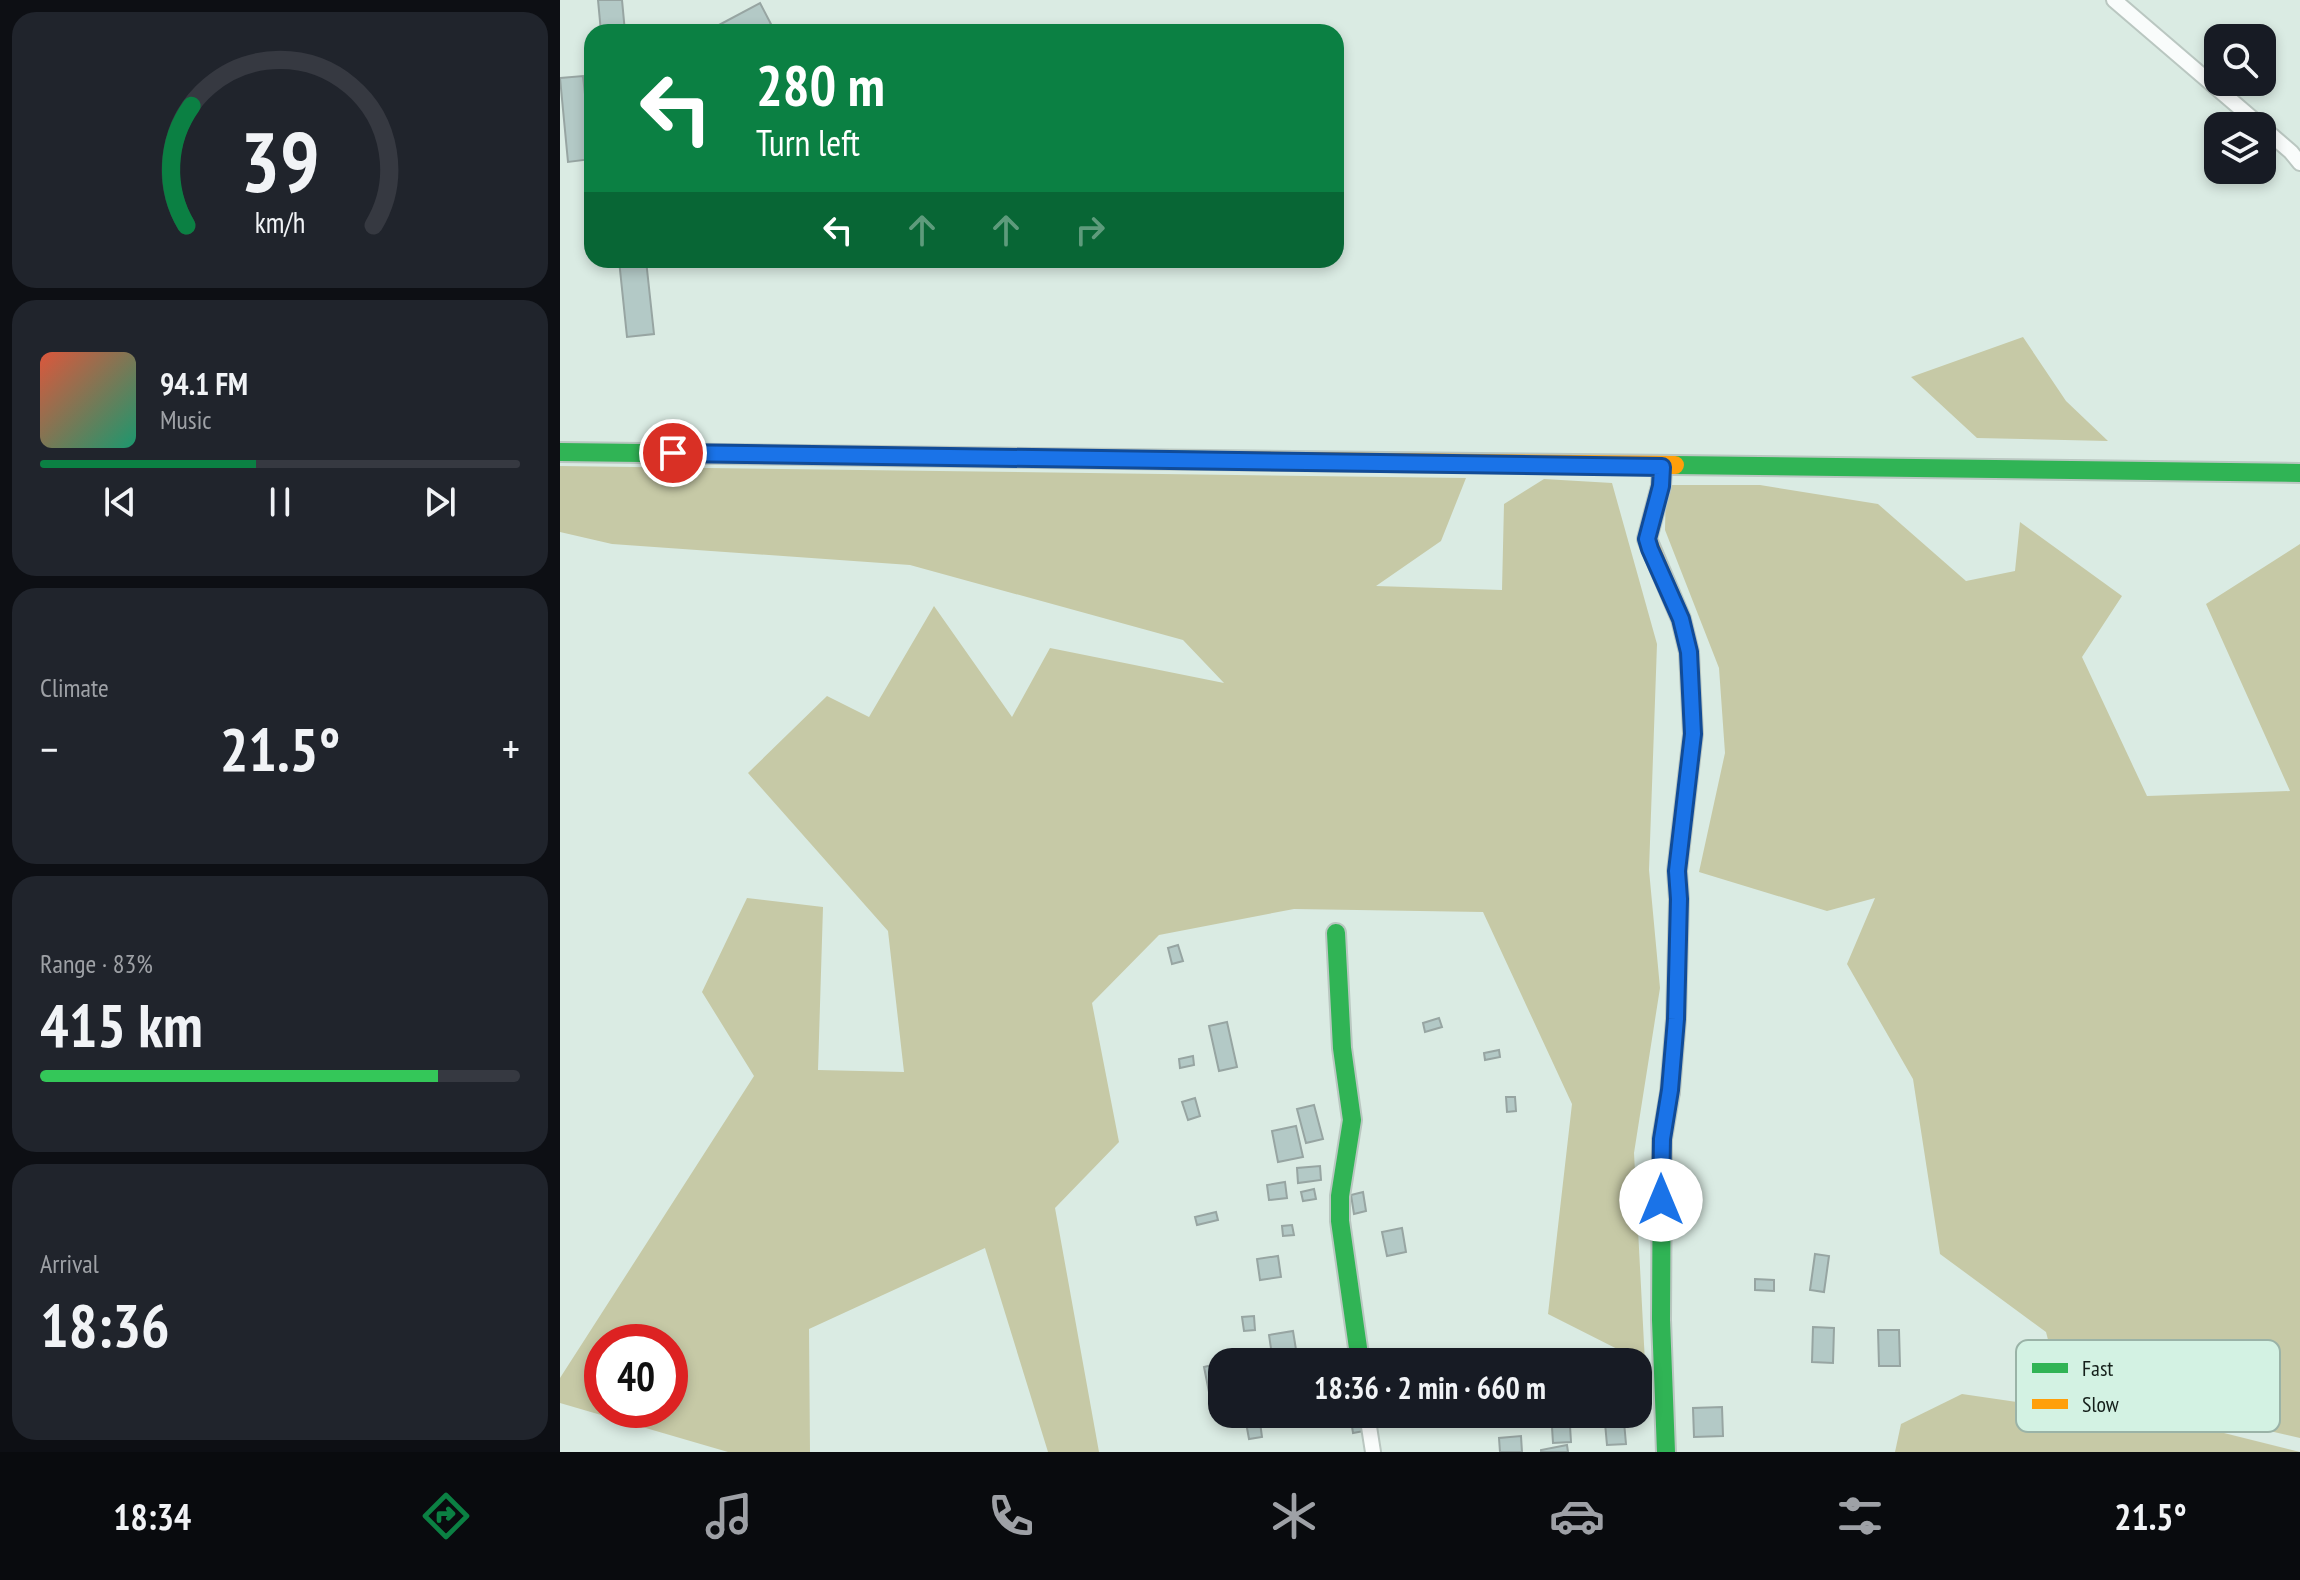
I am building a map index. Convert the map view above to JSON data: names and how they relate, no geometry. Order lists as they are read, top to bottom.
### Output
{
  "legend": ["Fast", "Slow"],
  "page": {
    "turn": ["280 m", "Turn left"],
    "song": ["94.1 FM", "Music"],
    "tile": [
      "Climate",
      ["Range · 83%", "415 km"],
      ["Arrival", "18:36"]
    ],
    "heat": ["−", "21.5°", "+"],
    "limit": "40",
    "trip": "18:36 · 2 min · 660 m",
    "tabs": ["18:34", "21.5°"],
    "gauge": ["39", "km/h"]
  }
}
